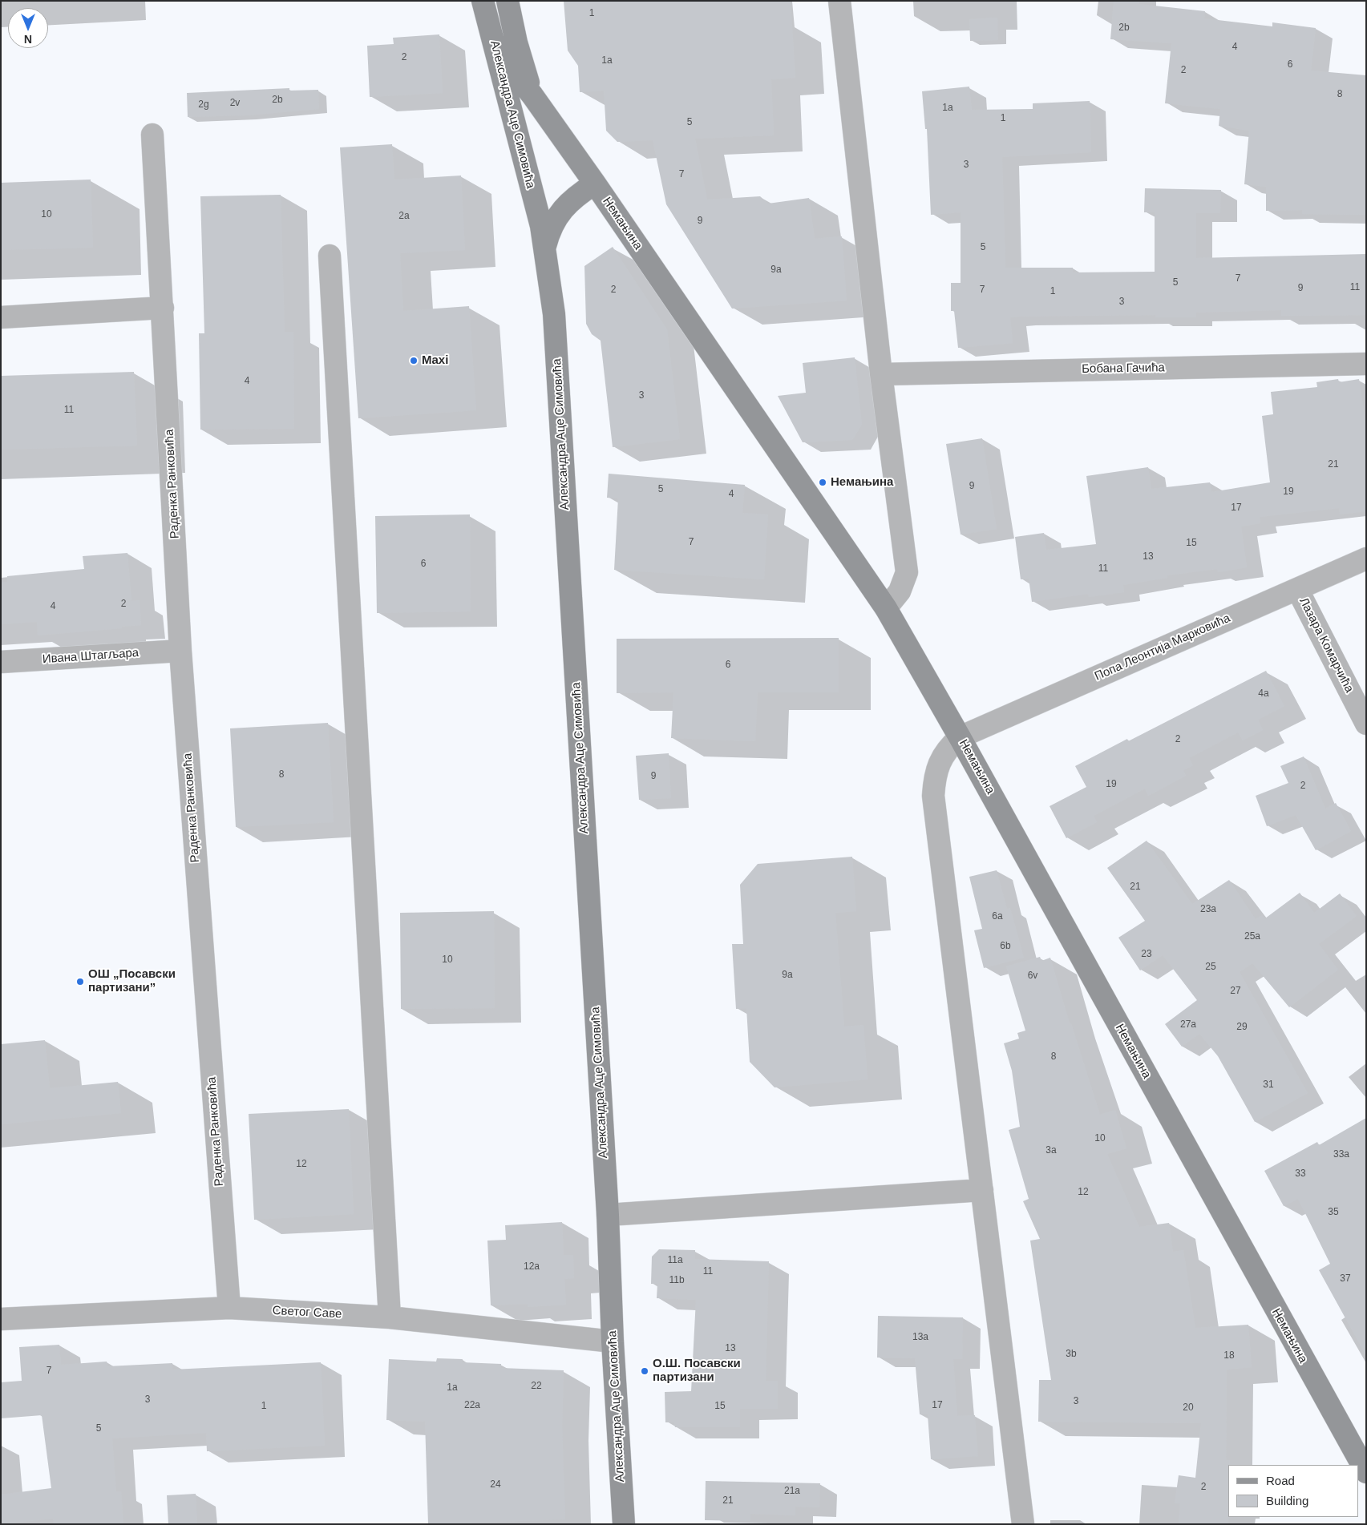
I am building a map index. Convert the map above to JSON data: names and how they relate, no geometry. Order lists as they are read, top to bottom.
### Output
{
  "streets": {
    "street": [
      "Александра Аце Симовића",
      "Немањина",
      "Бобана Гачића",
      "Раденка Ранковића",
      "Лазара Комарчића",
      "Попа Леонтија Марковића",
      "Ивана Штагљара",
      "Светог Саве"
    ]
  },
  "crossings": [
    ["Александра Аце Симовића", "Немањина"],
    ["Александра Аце Симовића", "Светог Саве"],
    ["Немањина", "Попа Леонтија Марковића"],
    ["Раденка Ранковића", "Ивана Штагљара"],
    ["Раденка Ранковића", "Светог Саве"],
    ["Лазара Комарчића", "Попа Леонтија Марковића"]
  ],
  "places": [
    "Maxi",
    "Немањина",
    "ОШ „Посавски партизани”",
    "О.Ш. Посавски партизани"
  ],
  "house_numbers": [
    "1",
    "2b",
    "4",
    "2",
    "1a",
    "6",
    "2",
    "8",
    "2b",
    "2v",
    "2g",
    "1a",
    "1",
    "5",
    "3",
    "7",
    "10",
    "2a",
    "9",
    "5",
    "9a",
    "7",
    "5",
    "11",
    "9",
    "2",
    "7",
    "1",
    "3",
    "4",
    "3",
    "11",
    "21",
    "9",
    "5",
    "19",
    "4",
    "17",
    "7",
    "15",
    "13",
    "6",
    "11",
    "2",
    "4",
    "6",
    "4a",
    "2",
    "8",
    "9",
    "19",
    "2",
    "21",
    "23a",
    "6a",
    "25a",
    "6b",
    "23",
    "10",
    "25",
    "9a",
    "6v",
    "27",
    "27a",
    "29",
    "8",
    "31",
    "10",
    "3a",
    "33a",
    "12",
    "33",
    "12",
    "35",
    "11a",
    "12a",
    "11",
    "37",
    "11b",
    "13a",
    "13",
    "3b",
    "18",
    "7",
    "22",
    "1a",
    "3",
    "3",
    "22a",
    "17",
    "1",
    "15",
    "20",
    "5",
    "24",
    "2",
    "21a",
    "21"
  ],
  "legend": ["Road", "Building"],
  "north": "bottom"
}
